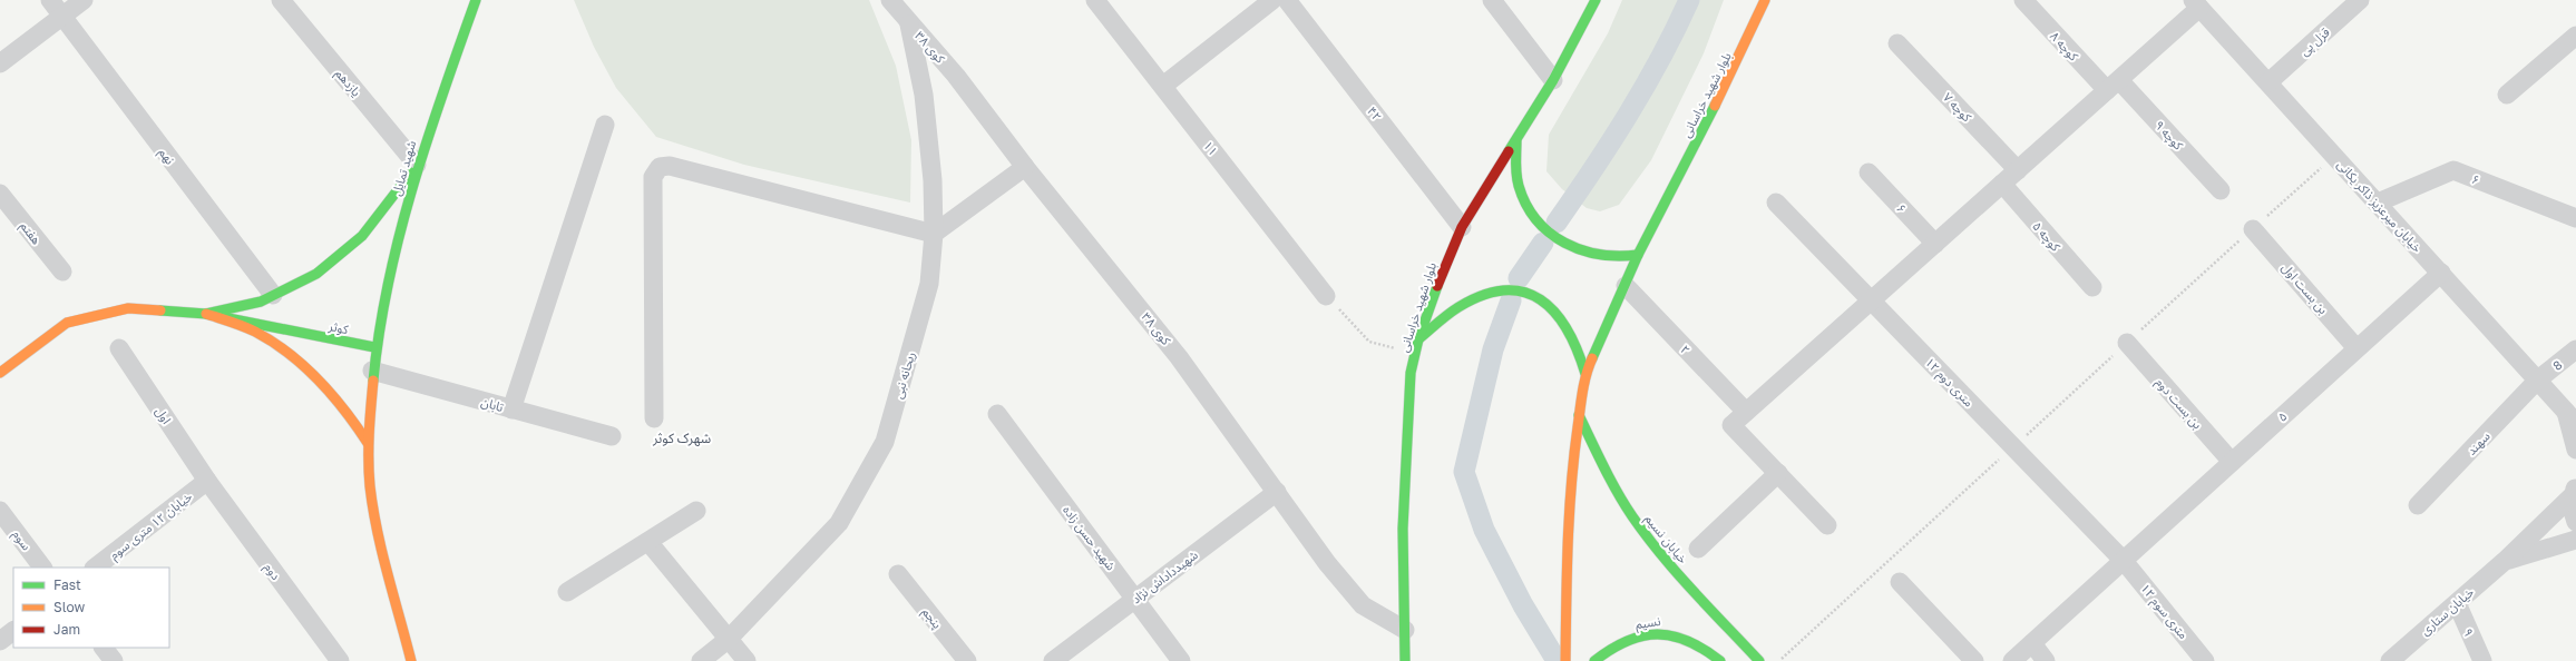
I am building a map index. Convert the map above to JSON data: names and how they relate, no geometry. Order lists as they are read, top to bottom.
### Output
{
  "streets": {
    "main road": [
      "بلوار شهید خراسانی",
      "شهید تمایل",
      "کوثر",
      "خیابان نسیم",
      "نسیم"
    ],
    "street": [
      "قزل پی",
      "کوچه ۸",
      "کوی ۳۸",
      "یازدهم",
      "کوچه ۷",
      "۴۲",
      "کوچه ۹",
      "۱۱",
      "نهم",
      "۶",
      "خیابان میرعزیز ذاکر یکانی",
      "هفتم",
      "کوچه ۵",
      "بن بست اول",
      "۲",
      "8",
      "ریحانه نبی",
      "۱۲ متری دوم",
      "بن بست دوم",
      "تابان",
      "اول",
      "۵",
      "سهند",
      "خیابان ۱۲ متری سوم",
      "شهید حسن زاده",
      "سوم",
      "دوم",
      "شهیدداداش نژاد",
      "۱۲ متری سوم",
      "خیابان ستاری",
      "پنجم",
      "۹"
    ]
  },
  "crossings": [
    ["قزل پی", "خیابان میرعزیز ذاکر یکانی"],
    ["کوچه ۸", "کوچه ۹"],
    ["کوی ۳۸", "بلوار شهید خراسانی"],
    ["کوی ۳۸", "ریحانه نبی"],
    ["کوی ۳۸", "شهیدداداش نژاد"],
    ["یازدهم", "شهید تمایل"],
    ["بلوار شهید خراسانی", "۴۲"],
    ["بلوار شهید خراسانی", "۲"],
    ["بلوار شهید خراسانی", "خیابان نسیم"],
    ["شهید تمایل", "کوثر"],
    ["۶", "خیابان میرعزیز ذاکر یکانی"],
    ["خیابان میرعزیز ذاکر یکانی", "8"],
    ["خیابان میرعزیز ذاکر یکانی", "۵"],
    ["خیابان میرعزیز ذاکر یکانی", "سهند"],
    ["بن بست اول", "۵"],
    ["8", "سهند"],
    ["۱۲ متری دوم", "۵"],
    ["۱۲ متری دوم", "۱۲ متری سوم"],
    ["بن بست دوم", "۵"],
    ["اول", "خیابان ۱۲ متری سوم"],
    ["اول", "دوم"],
    ["۵", "۱۲ متری سوم"],
    ["خیابان ۱۲ متری سوم", "دوم"],
    ["شهید حسن زاده", "شهیدداداش نژاد"],
    ["خیابان ستاری", "۹"]
  ],
  "districts": ["شهرک کوثر"],
  "legend": ["Fast", "Slow", "Jam"]
}
